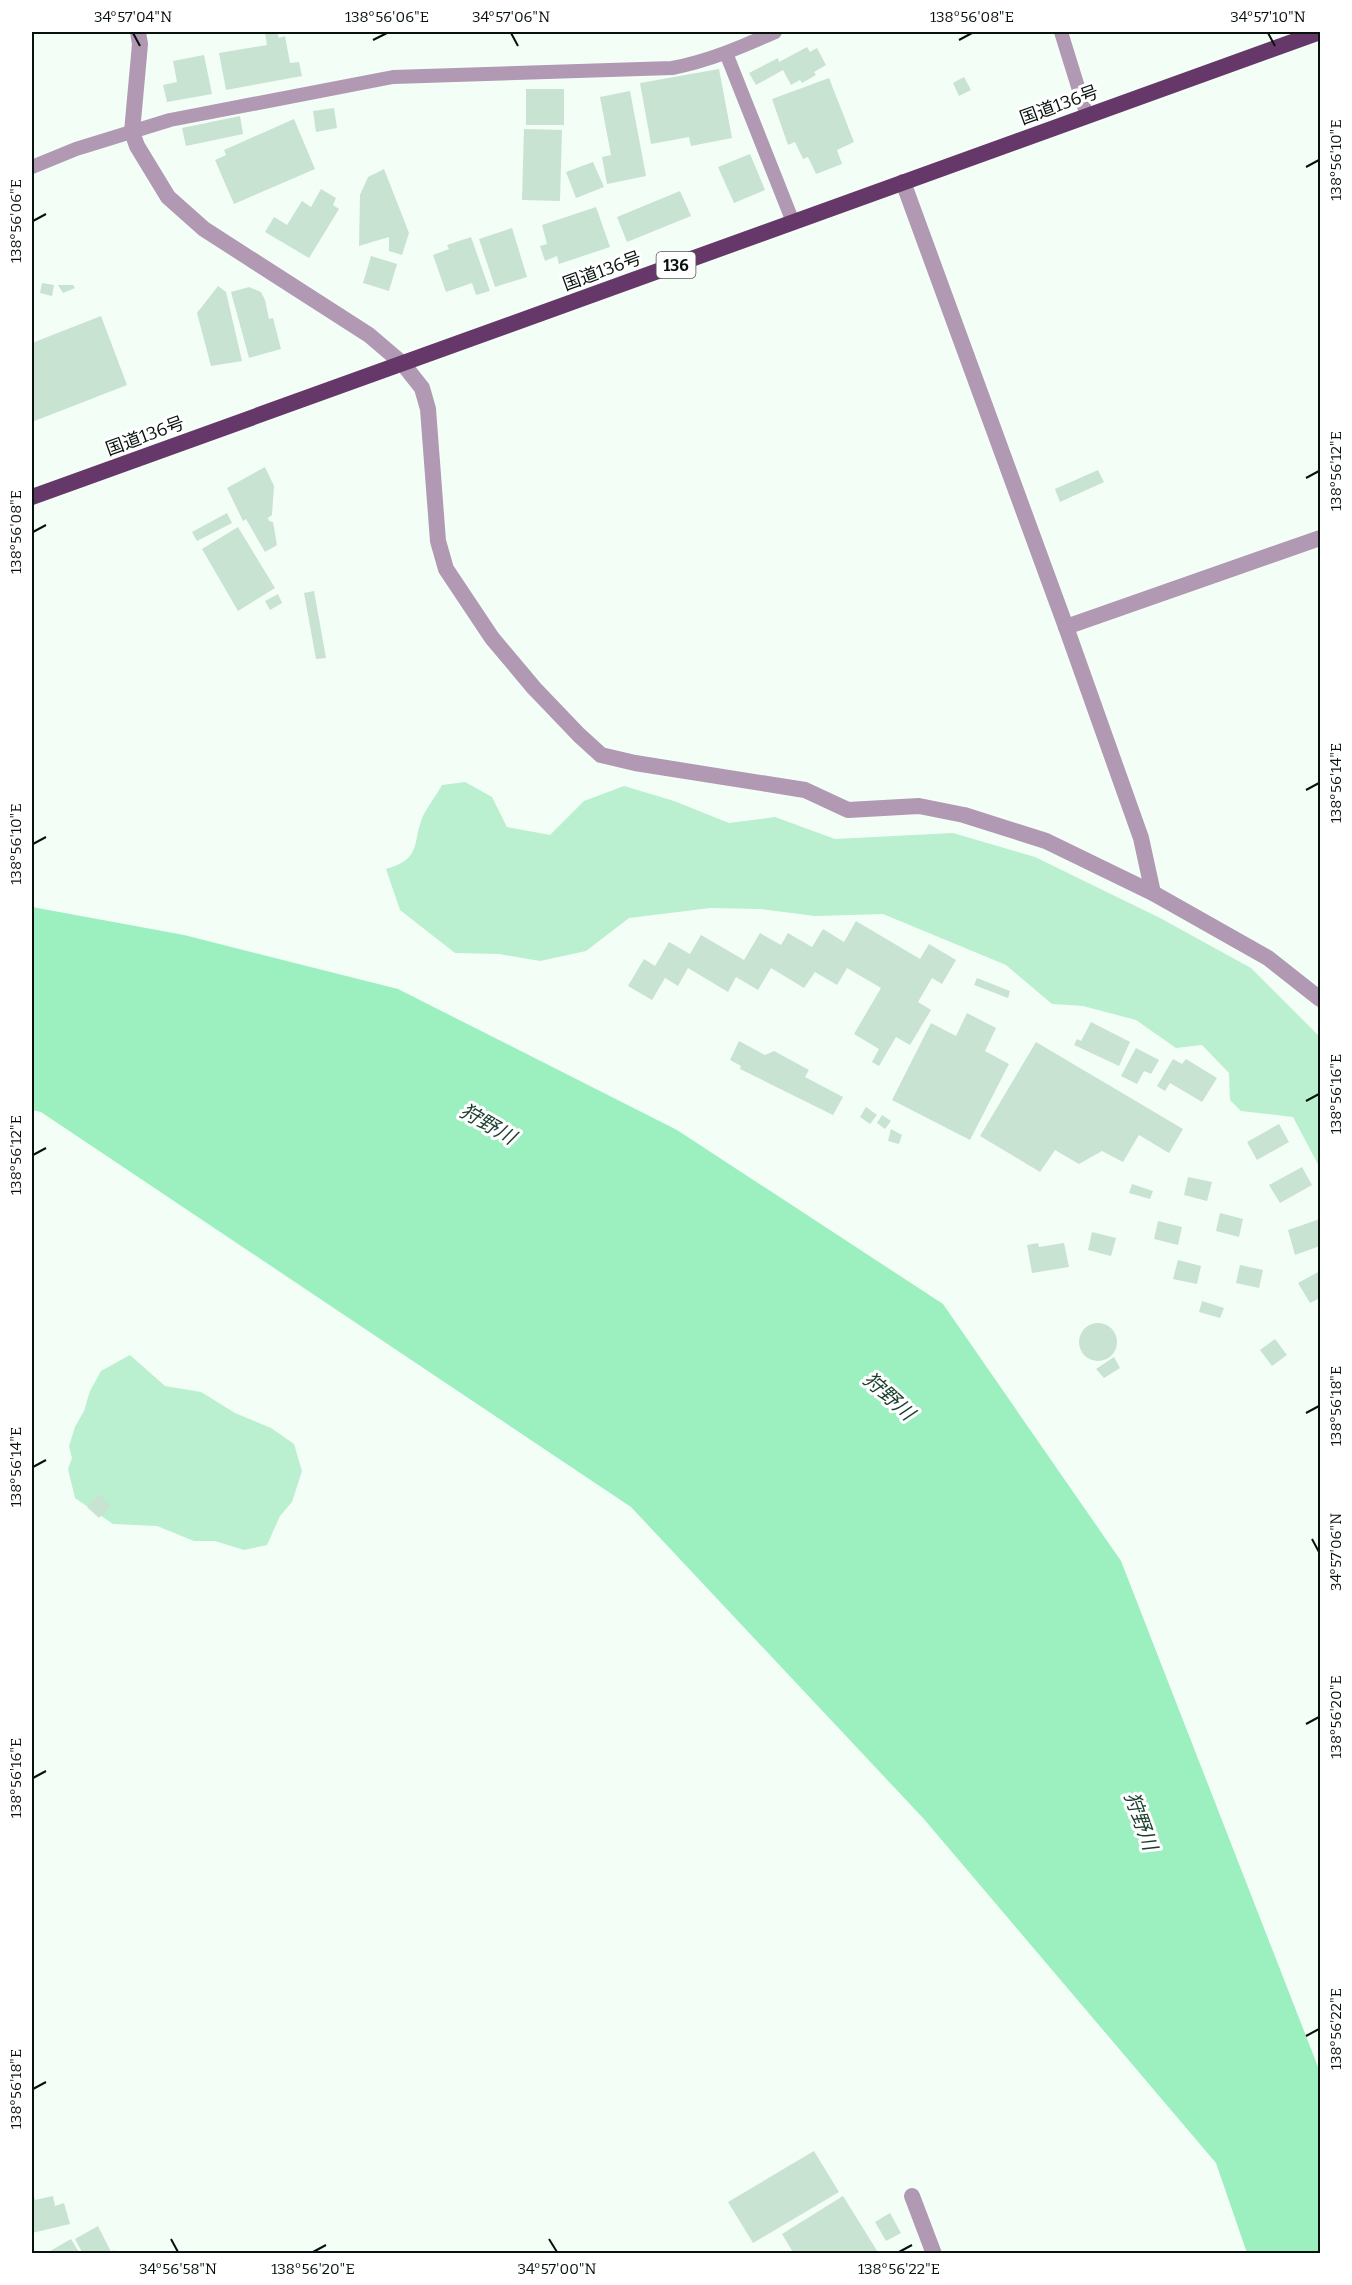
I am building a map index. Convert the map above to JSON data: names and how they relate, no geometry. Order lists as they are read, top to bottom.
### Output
{
  "streets": {
    "highway": ["国道136号", "136"]
  },
  "water": ["狩野川"],
  "coordinates": [
    "34°57'04\"N",
    "138°56'06\"E",
    "34°57'06\"N",
    "138°56'08\"E",
    "34°57'10\"N",
    "138°56'10\"E",
    "138°56'12\"E",
    "138°56'14\"E",
    "138°56'16\"E",
    "138°56'18\"E",
    "138°56'20\"E",
    "138°56'22\"E",
    "34°56'58\"N",
    "34°57'00\"N"
  ]
}
